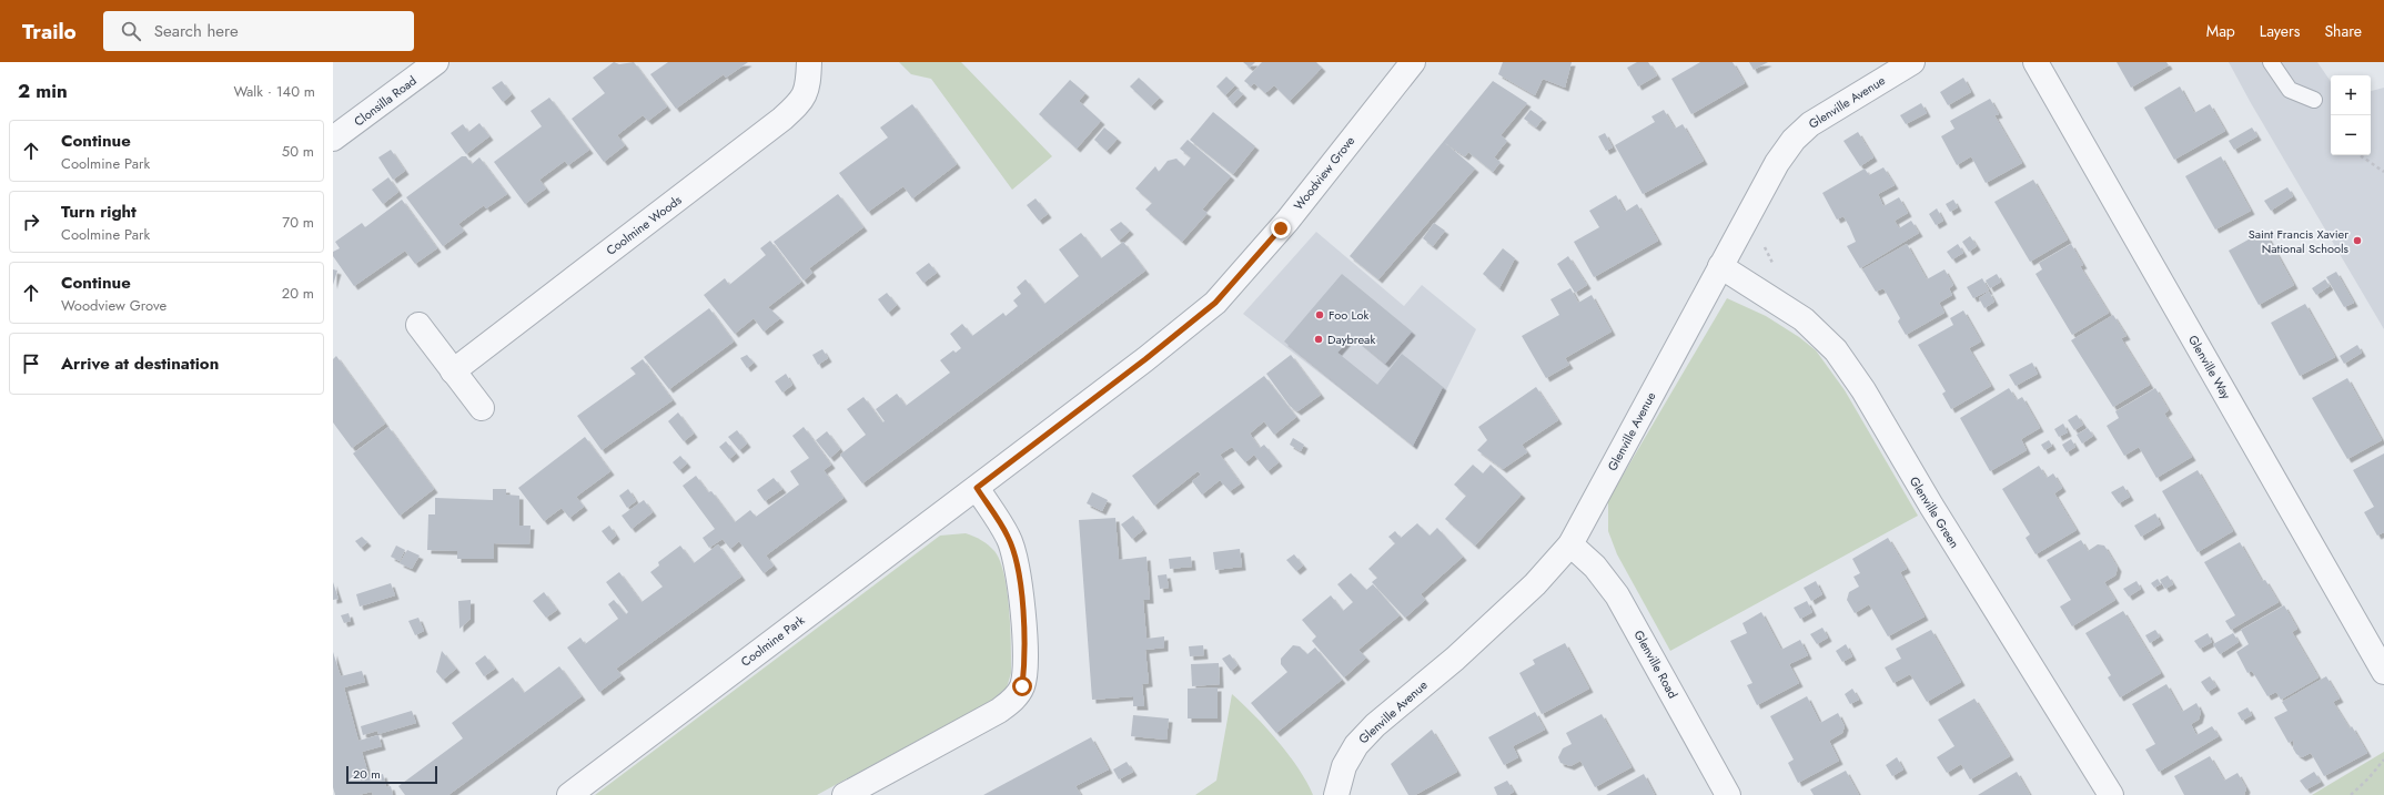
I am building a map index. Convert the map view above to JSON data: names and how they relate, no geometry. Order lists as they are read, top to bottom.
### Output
{
  "streets": {
    "street": [
      "Clonsilla Road",
      "Glenville Avenue",
      "Woodview Grove",
      "Coolmine Woods",
      "Glenville Way",
      "Glenville Green",
      "Coolmine Park",
      "Glenville Road"
    ]
  },
  "crossings": [
    ["Glenville Avenue", "Glenville Green"],
    ["Glenville Avenue", "Glenville Road"],
    ["Woodview Grove", "Coolmine Park"]
  ],
  "places": ["Saint Francis Xavier National Schools", "Foo Lok", "Daybreak"],
  "scale_bar": "20 m",
  "page": {
    "header": "Trailo",
    "search": "Search here",
    "nav": ["Map", "Layers", "Share"],
    "heading": ["2 min", "Walk · 140 m"],
    "map_buttons": ["+", "−"],
    "list": [
      ["Continue", "Coolmine Park", "50 m"],
      ["Turn right", "Coolmine Park", "70 m"],
      ["Continue", "Woodview Grove", "20 m"],
      "Arrive at destination"
    ],
    "scale": "20 m"
  }
}
